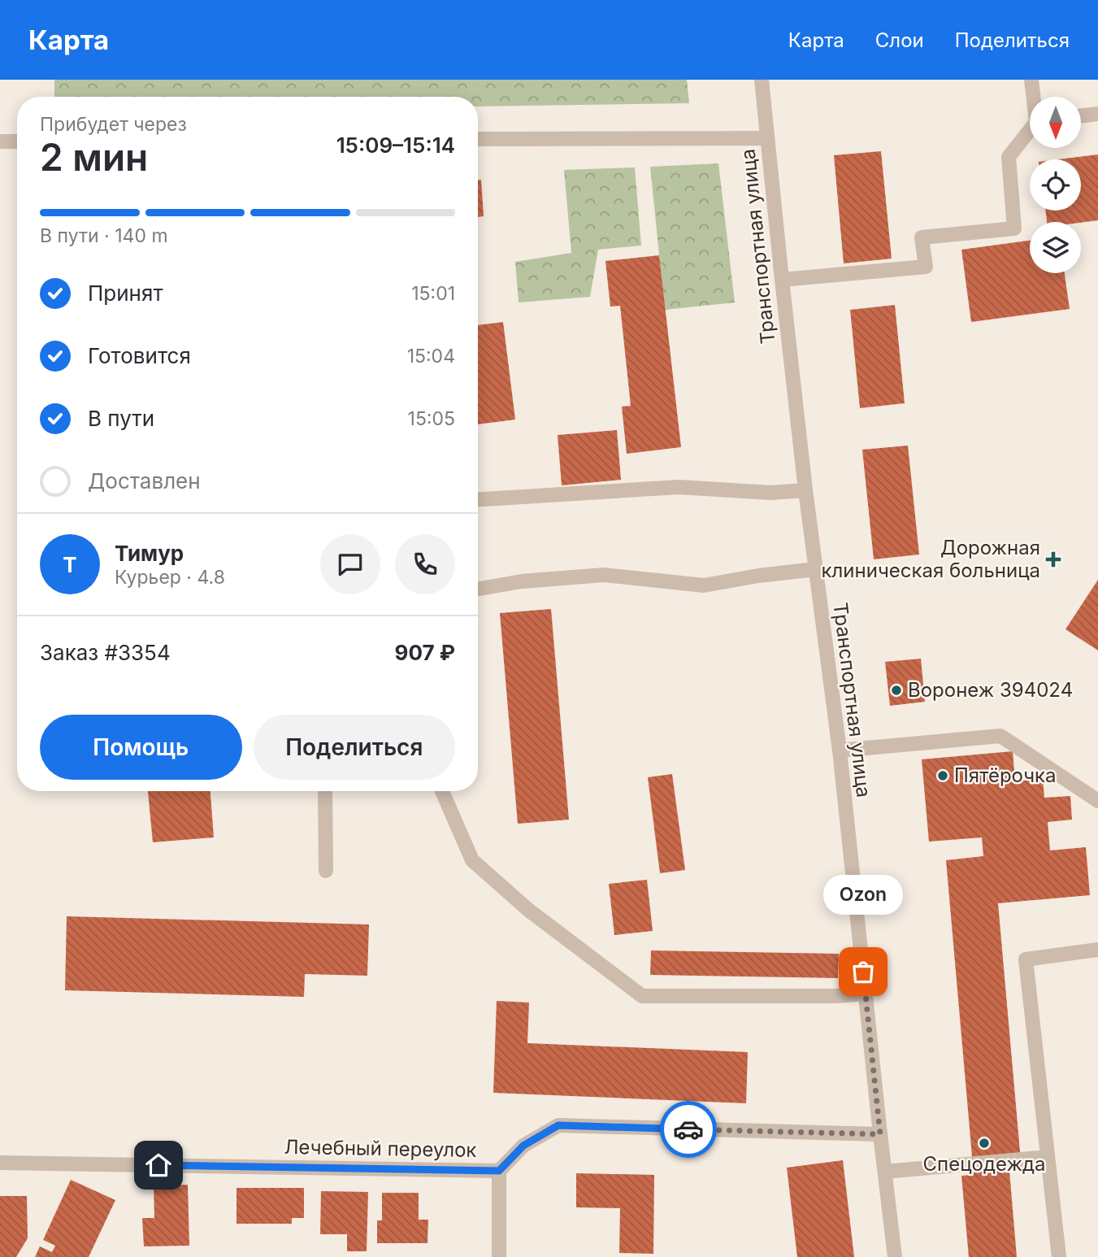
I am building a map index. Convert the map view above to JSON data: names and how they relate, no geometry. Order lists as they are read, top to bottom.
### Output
{
  "streets": {
    "street": ["Транспортная улица", "Лечебный переулок"]
  },
  "crossings": [
    ["Транспортная улица", "Лечебный переулок"]
  ],
  "places": {
    "health": ["Дорожная клиническая больница"],
    "other": [
      "Воронеж 394024",
      "Пятёрочка",
      "Ozon",
      "Спецодежда"
    ]
  },
  "north": "bottom",
  "page": {
    "header": "Карта",
    "nav": ["Карта", "Слои", "Поделиться"],
    "heading": ["2 мин", "Прибудет через", "15:09–15:14"],
    "panel": [
      "Тимур",
      "Курьер · 4.8",
      "Заказ #3354",
      "907 ₽"
    ],
    "bar": "В пути · 140 m",
    "list": [
      ["Принят", "15:01"],
      ["Готовится", "15:04"],
      ["В пути", "15:05"],
      "Доставлен"
    ],
    "round": "Т",
    "buttons": ["Помощь", "Поделиться"],
    "bubble": "Ozon"
  }
}
